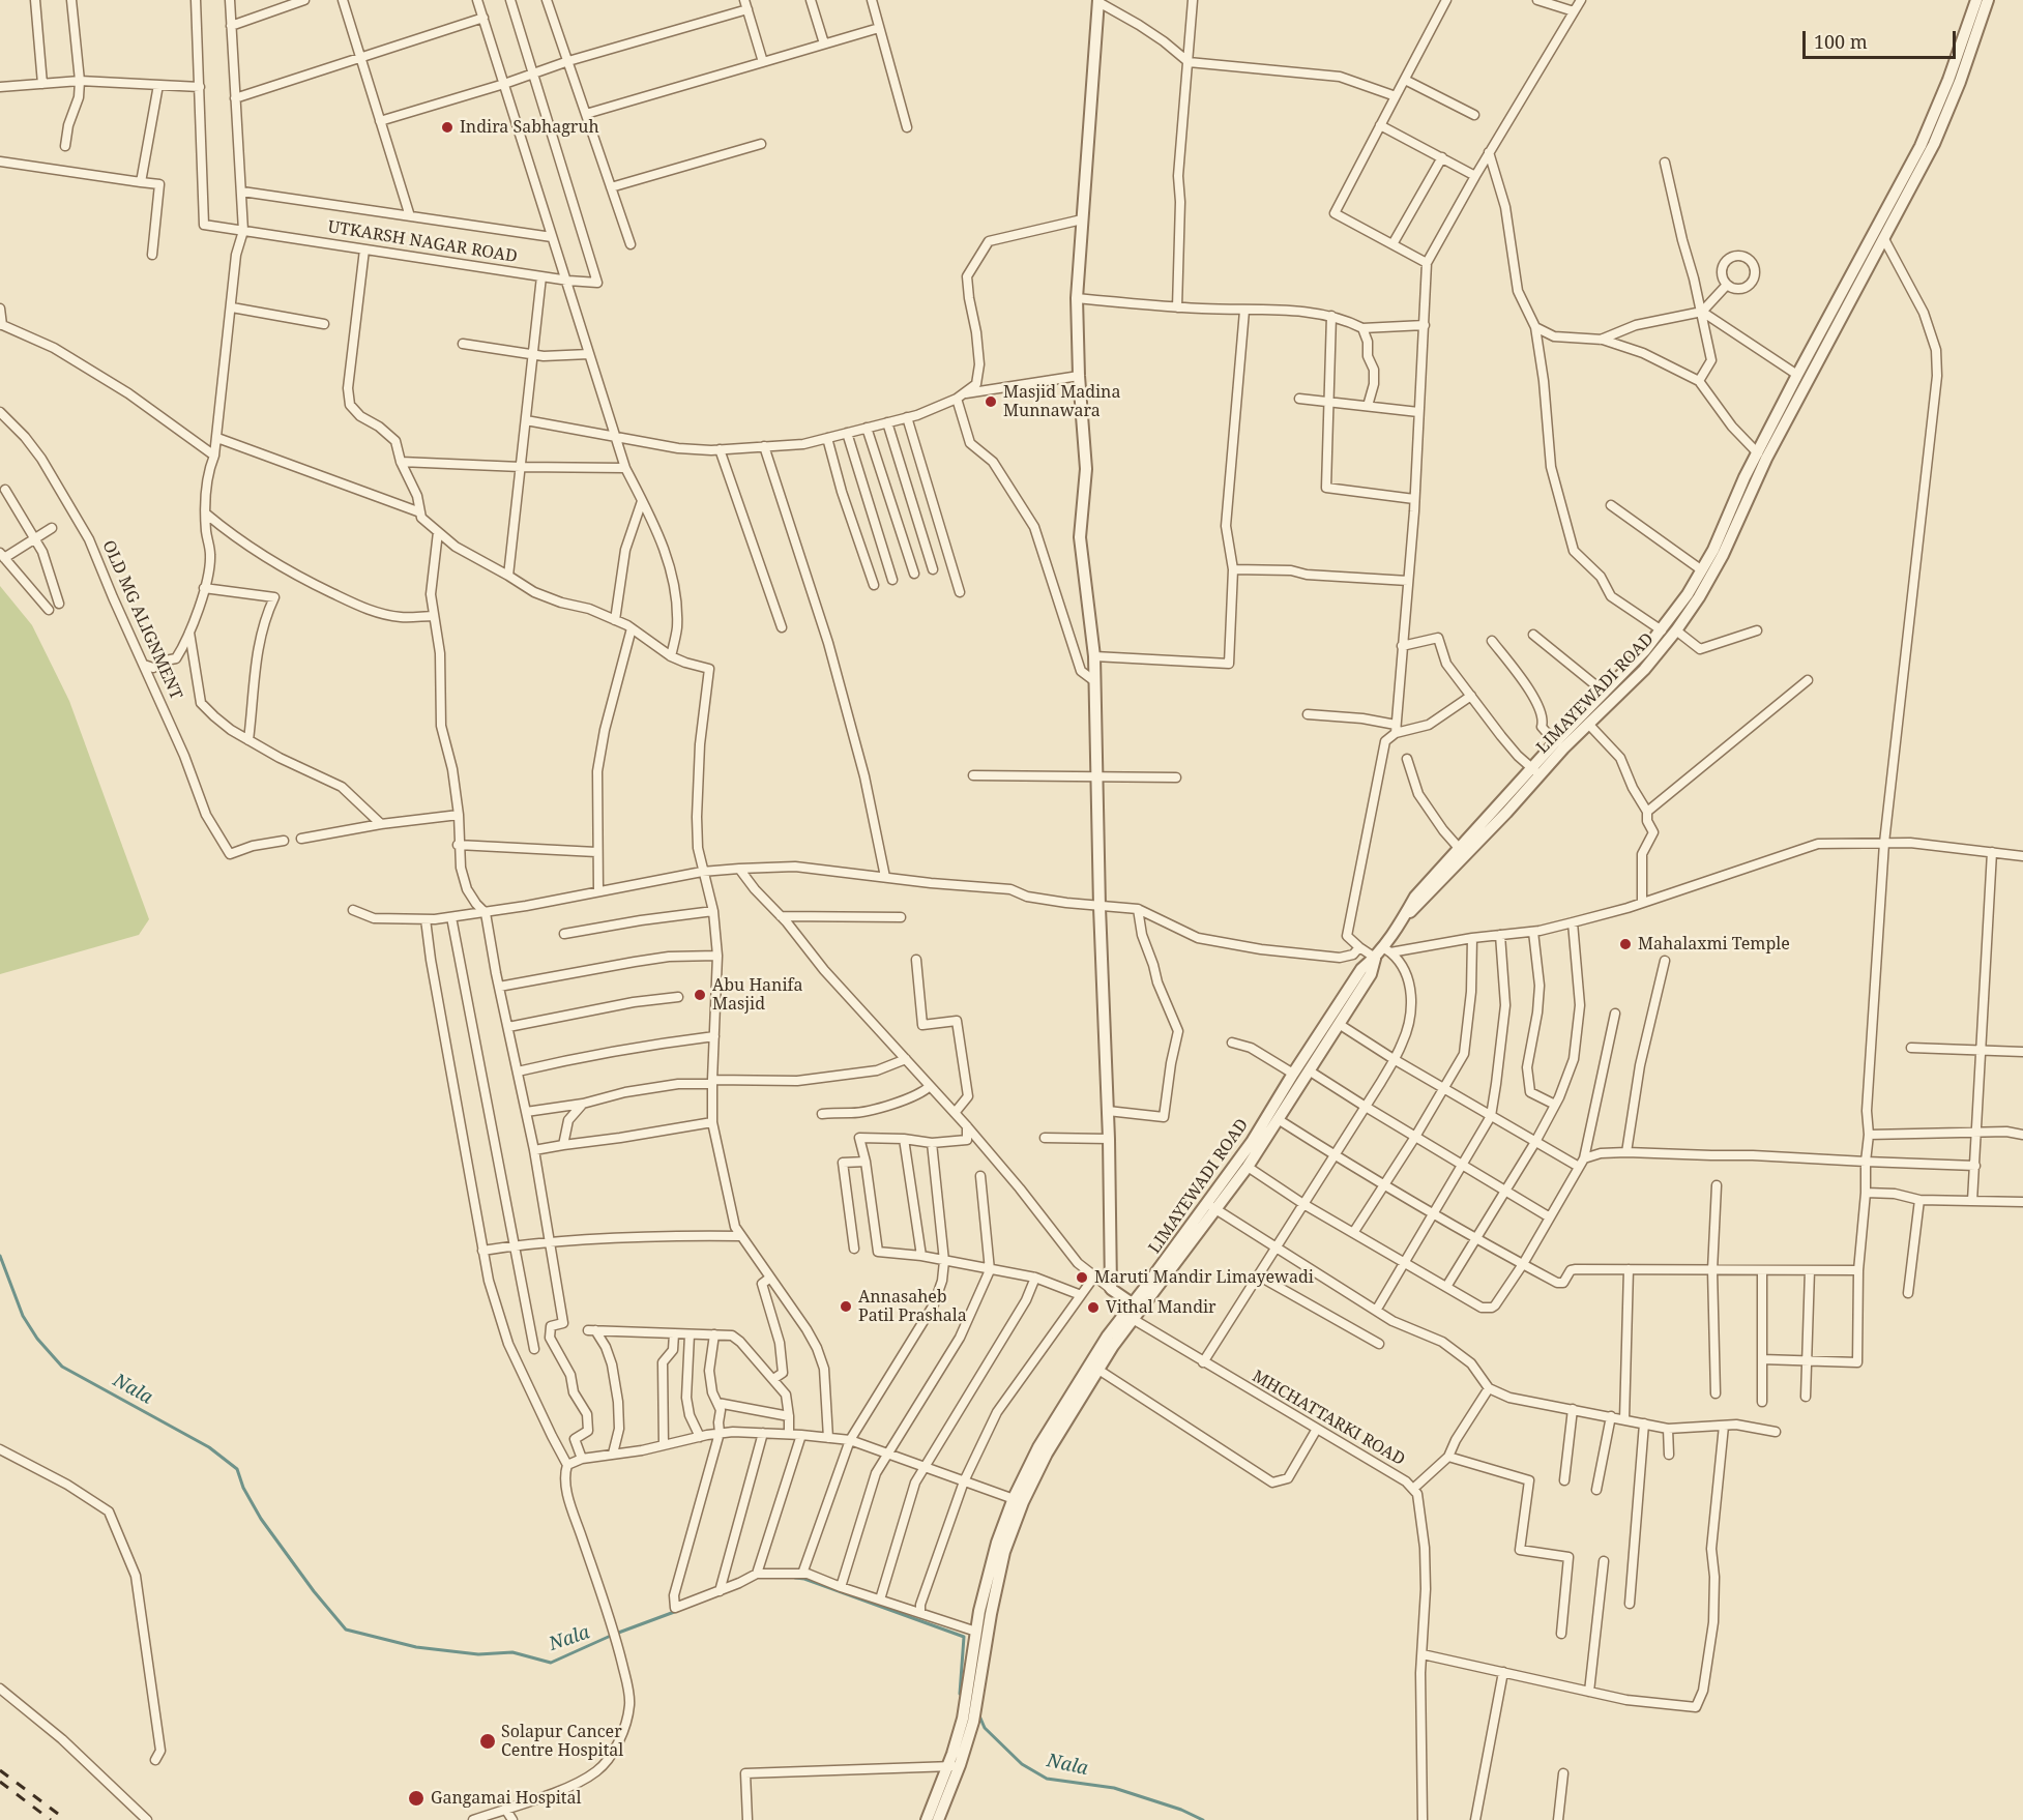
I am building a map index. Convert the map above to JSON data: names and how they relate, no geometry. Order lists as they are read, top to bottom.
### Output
{
  "streets": {
    "street": [
      "UTKARSH NAGAR ROAD",
      "OLD MG ALIGNMENT",
      "LIMAYEWADI ROAD",
      "MHCHATTARKI ROAD"
    ]
  },
  "crossings": [
    ["LIMAYEWADI ROAD", "MHCHATTARKI ROAD"]
  ],
  "water": ["Nala"],
  "places": [
    "Indira Sabhagruh",
    "Masjid Madina Munnawara",
    "Mahalaxmi Temple",
    "Abu Hanifa Masjid",
    "Maruti Mandir Limayewadi",
    "Annasaheb Patil Prashala",
    "Vithal Mandir",
    "Solapur Cancer Centre Hospital",
    "Gangamai Hospital"
  ],
  "scale_bar": "100 m"
}
